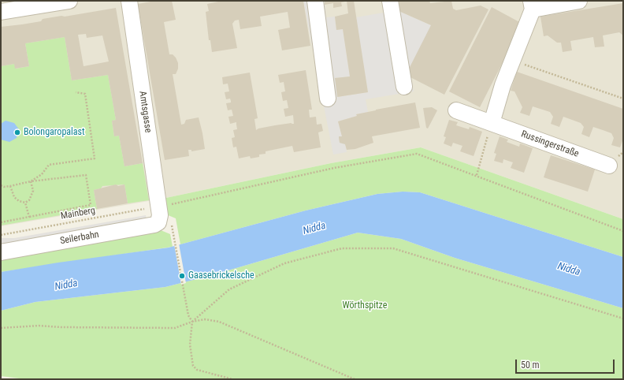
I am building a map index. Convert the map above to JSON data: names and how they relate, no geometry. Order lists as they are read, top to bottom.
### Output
{
  "streets": {
    "street": ["Amtsgasse", "Russingerstraße", "Seilerbahn"],
    "path": ["Mainberg"]
  },
  "crossings": [
    ["Amtsgasse", "Mainberg"],
    ["Amtsgasse", "Seilerbahn"]
  ],
  "water": ["Nidda"],
  "parks": ["Wörthspitze"],
  "places": ["Bolongaropalast", "Gaasebrickelsche"],
  "scale_bar": "50 m"
}
